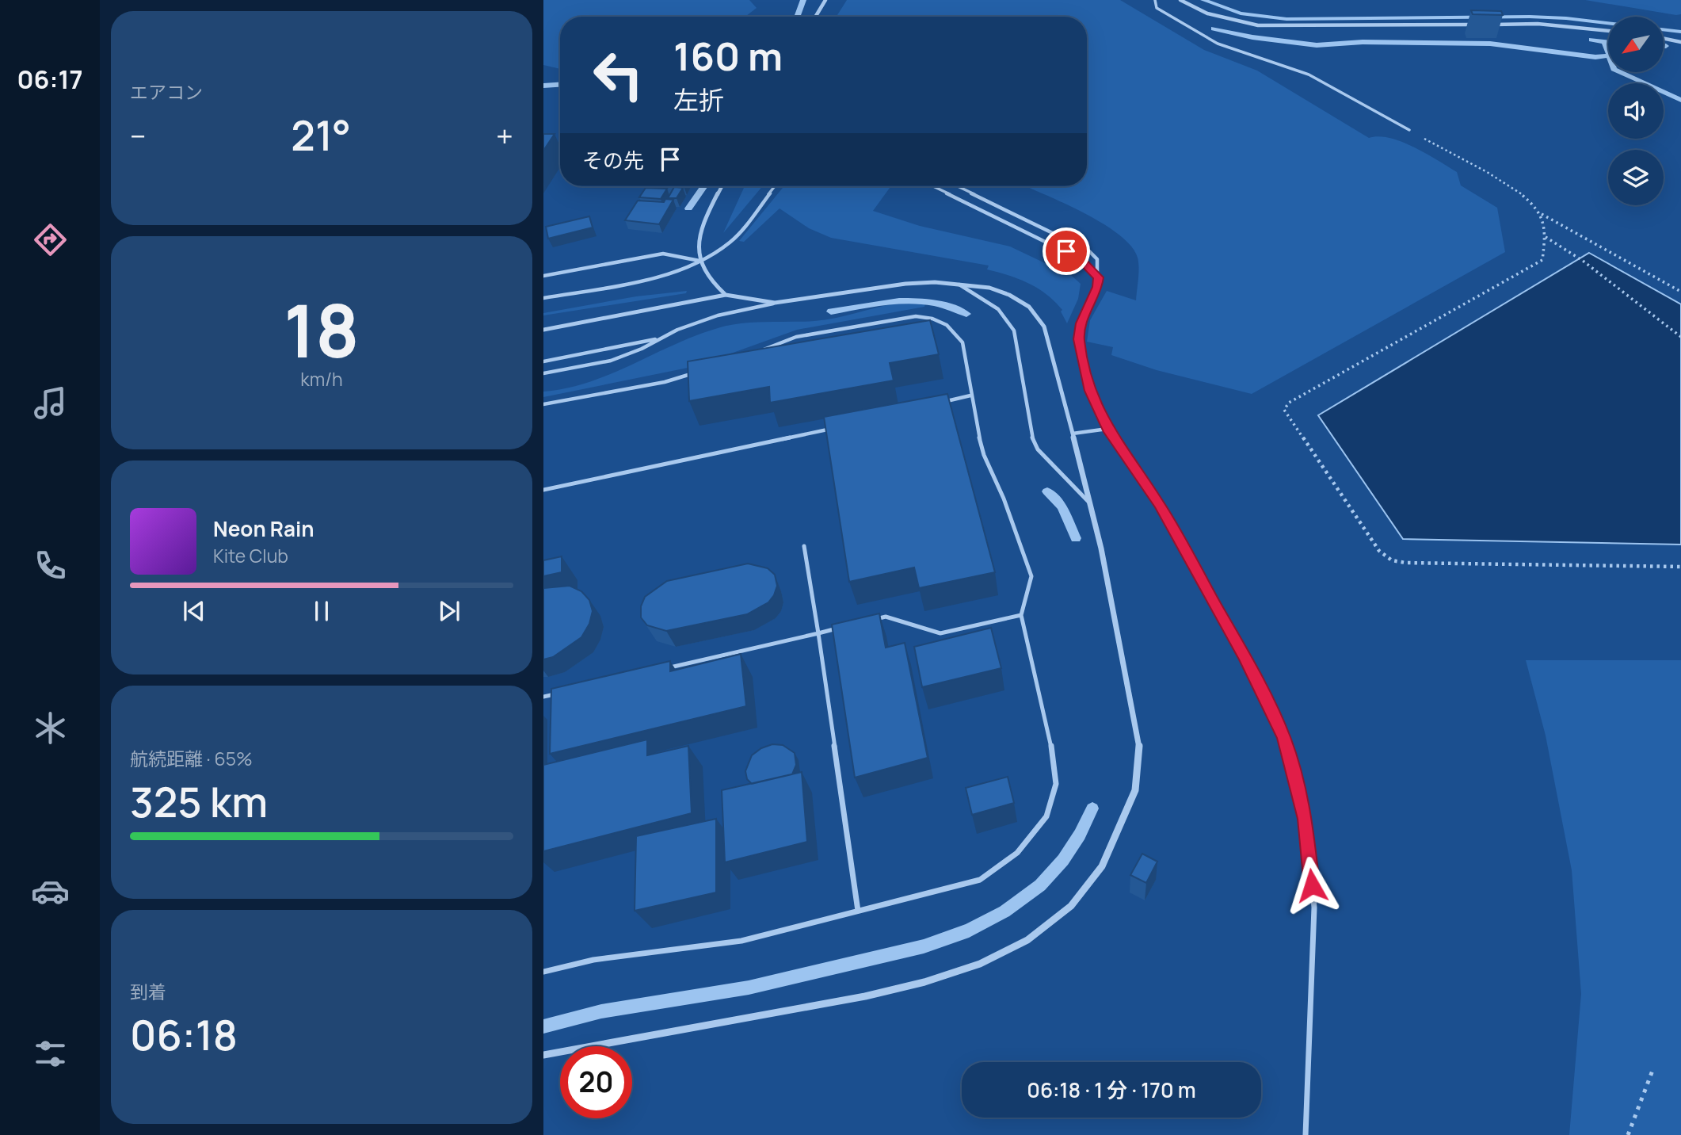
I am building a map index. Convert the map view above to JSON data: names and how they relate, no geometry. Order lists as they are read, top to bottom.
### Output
{
  "north": "bottom left",
  "page": {
    "tabs": "06:17",
    "tile": [
      "エアコン",
      ["18", "km/h"],
      ["航続距離 · 65%", "325 km"],
      ["到着", "06:18"]
    ],
    "turn": ["160 m", "左折"],
    "heat": ["−", "21°", "+"],
    "then": "その先",
    "song": ["Neon Rain", "Kite Club"],
    "limit": "20",
    "trip": "06:18 · 1 分 · 170 m"
  }
}
